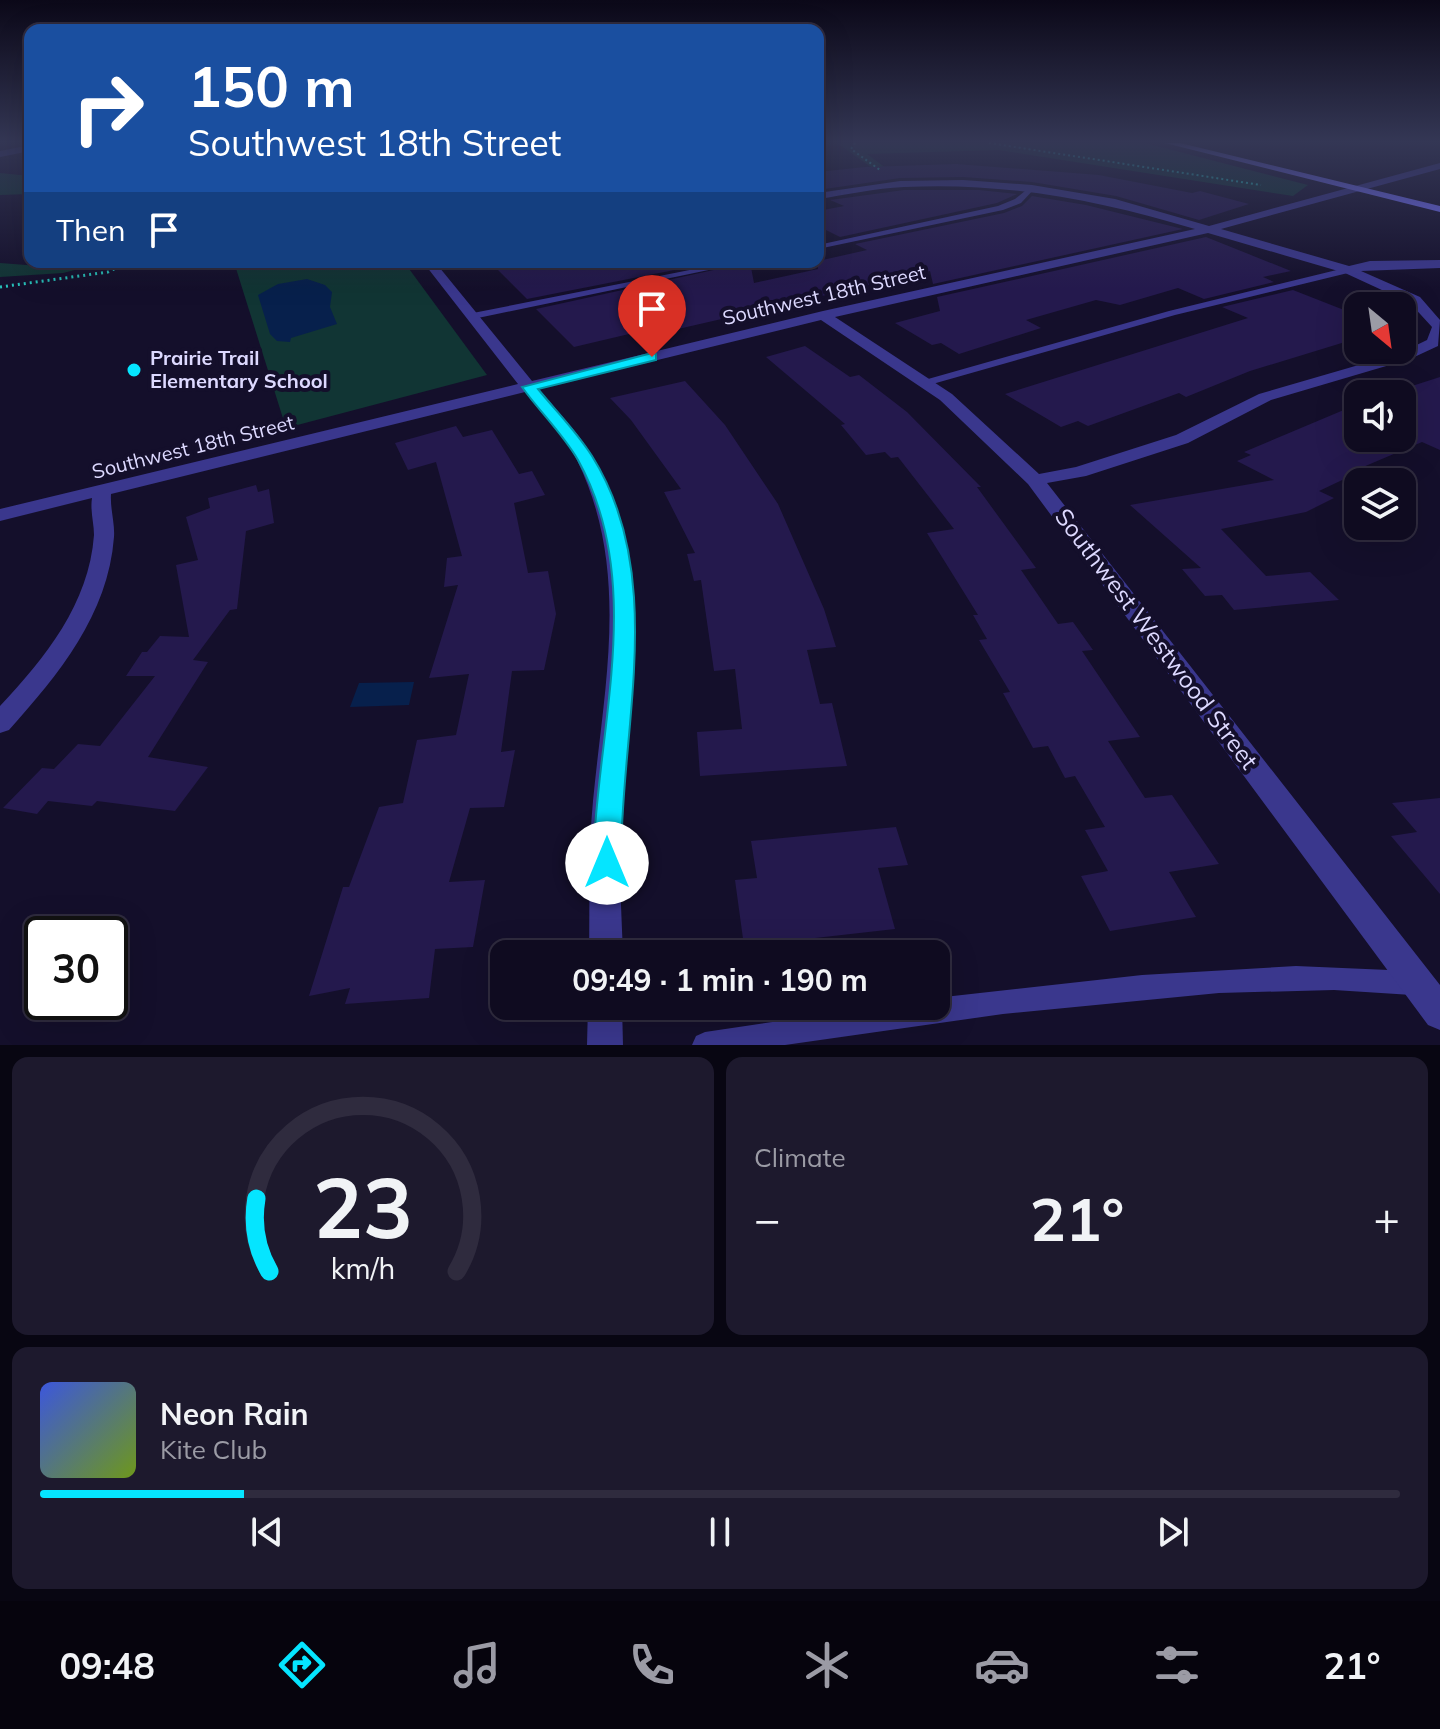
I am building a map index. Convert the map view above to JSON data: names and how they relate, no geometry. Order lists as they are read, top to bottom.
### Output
{
  "streets": {
    "street": ["Southwest 18th Street", "Southwest Westwood Street"]
  },
  "crossings": [
    ["Southwest 18th Street", "Southwest Westwood Street"]
  ],
  "places": ["Prairie Trail Elementary School"],
  "north": "bottom right",
  "page": {
    "turn": ["150 m", "Southwest 18th Street"],
    "then": "Then",
    "limit": "30",
    "trip": "09:49 · 1 min · 190 m",
    "tile": "Climate",
    "heat": ["−", "21°", "+"],
    "song": ["Neon Rain", "Kite Club"],
    "tabs": ["09:48", "21°"],
    "gauge": ["23", "km/h"]
  }
}
